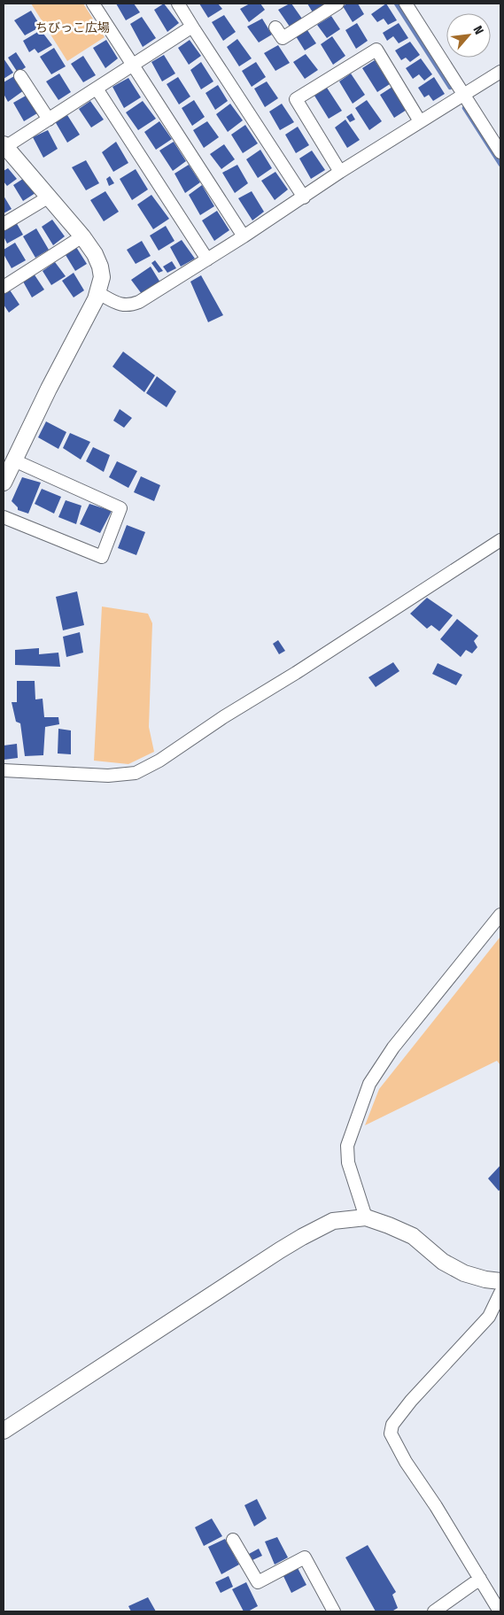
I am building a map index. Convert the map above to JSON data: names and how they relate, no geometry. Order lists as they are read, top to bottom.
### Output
{
  "parks": ["ちびっこ広場"],
  "north": "top right"
}
